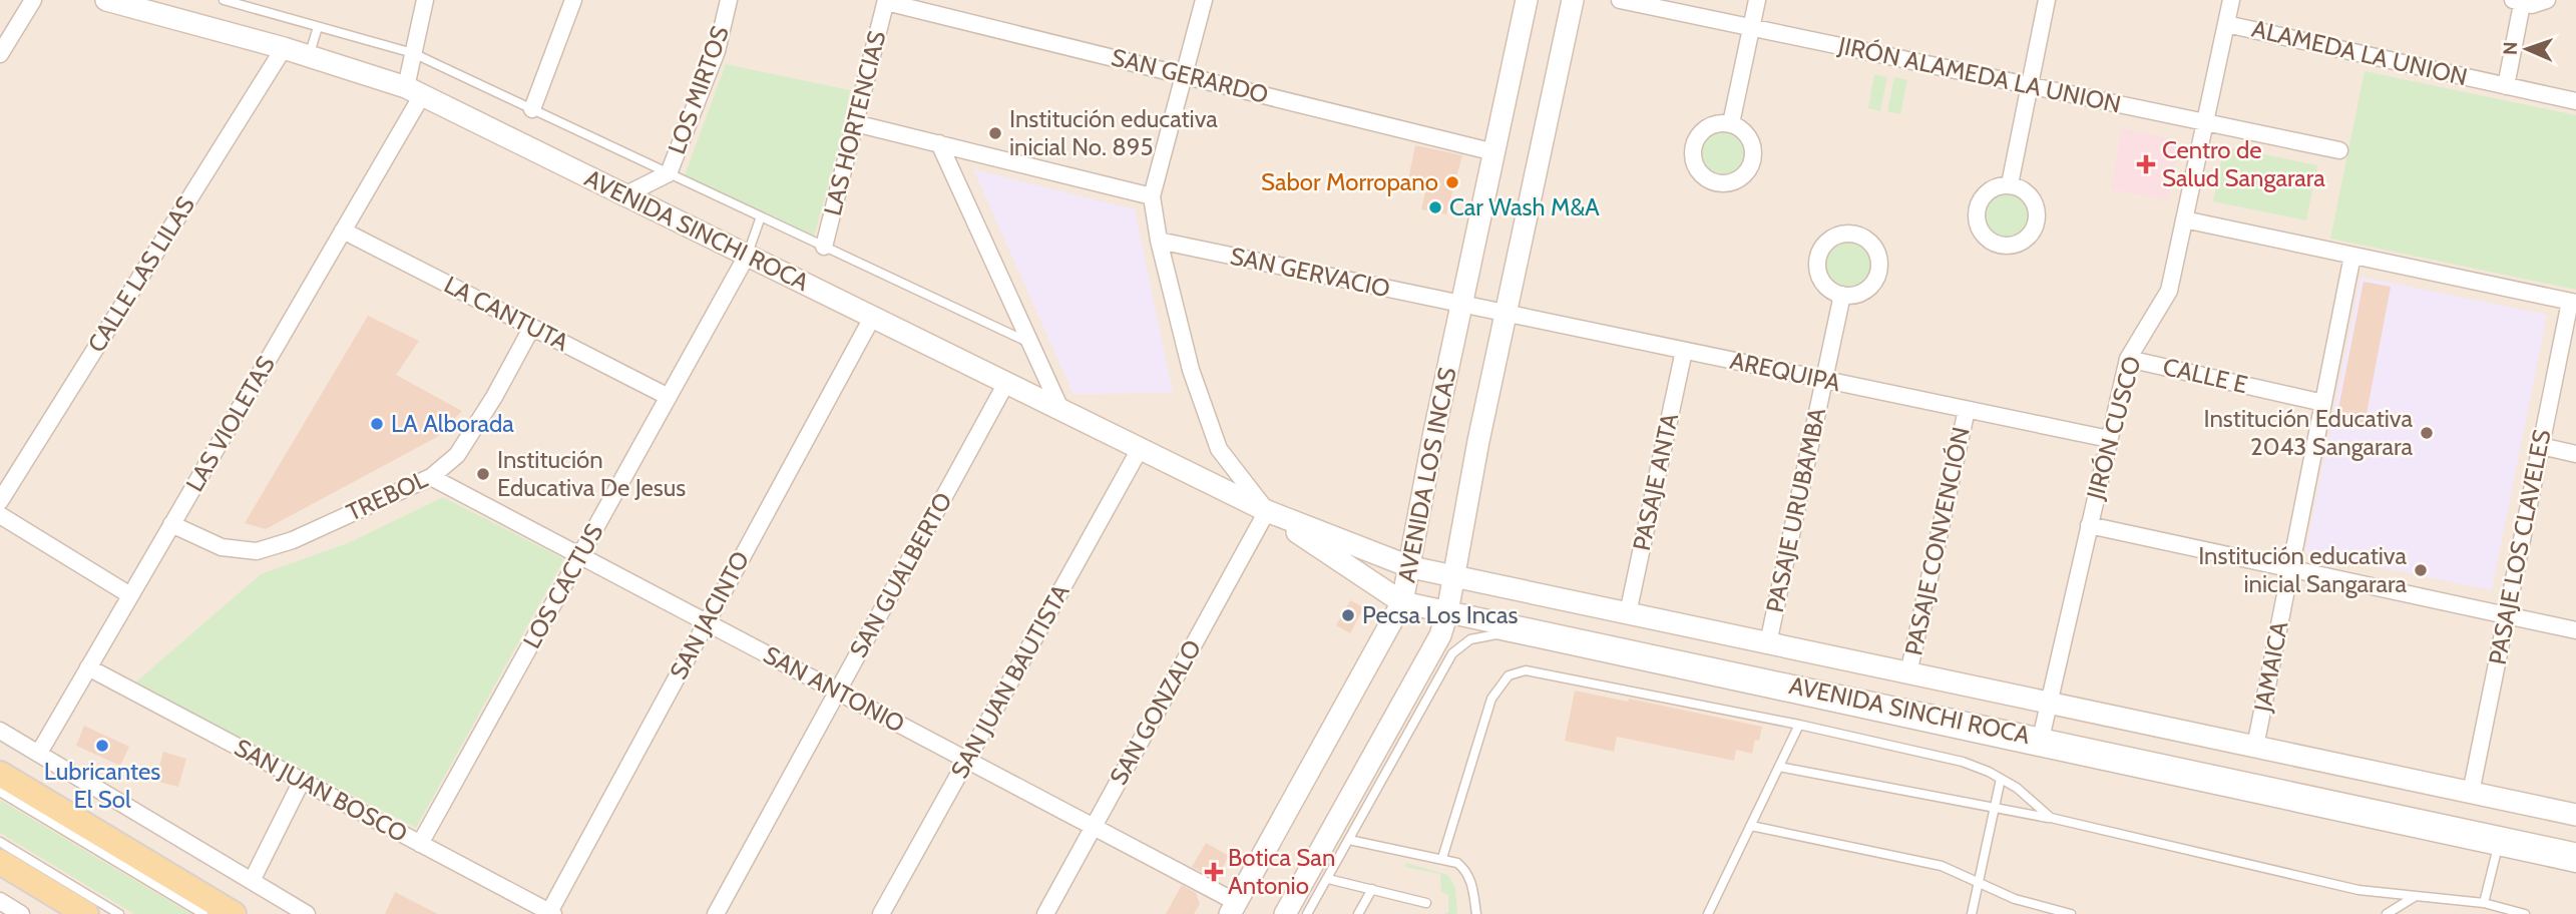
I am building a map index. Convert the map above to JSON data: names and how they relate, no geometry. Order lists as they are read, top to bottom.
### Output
{
  "streets": {
    "main road": ["AVENIDA SINCHI ROCA", "AVENIDA LOS INCAS"],
    "street": [
      "ALAMEDA LA UNION",
      "JIRÓN ALAMEDA LA UNION",
      "SAN GERARDO",
      "LOS MIRTOS",
      "LAS HORTENCIAS",
      "SAN GERVACIO",
      "CALLE LAS LILAS",
      "LA CANTUTA",
      "AREQUIPA",
      "CALLE E",
      "LAS VIOLETAS",
      "JIRÓN CUSCO",
      "PASAJE ANTA",
      "TREBOL",
      "PASAJE URUBAMBA",
      "PASAJE CONVENCIÓN",
      "PASAJE LOS CLAVELES",
      "SAN GUALBERTO",
      "LOS CACTUS",
      "SAN JACINTO",
      "JAMAICA",
      "SAN JUAN BAUTISTA",
      "SAN ANTONIO",
      "SAN GONZALO",
      "SAN JUAN BOSCO"
    ]
  },
  "crossings": [
    ["ALAMEDA LA UNION", "JIRÓN CUSCO"],
    ["JIRÓN ALAMEDA LA UNION", "JIRÓN CUSCO"],
    ["SAN GERARDO", "LAS HORTENCIAS"],
    ["SAN GERARDO", "AVENIDA LOS INCAS"],
    ["LOS MIRTOS", "AVENIDA SINCHI ROCA"],
    ["AVENIDA SINCHI ROCA", "CALLE LAS LILAS"],
    ["AVENIDA SINCHI ROCA", "LAS VIOLETAS"],
    ["AVENIDA SINCHI ROCA", "JIRÓN CUSCO"],
    ["AVENIDA SINCHI ROCA", "AVENIDA LOS INCAS"],
    ["AVENIDA SINCHI ROCA", "PASAJE ANTA"],
    ["AVENIDA SINCHI ROCA", "PASAJE URUBAMBA"],
    ["AVENIDA SINCHI ROCA", "PASAJE CONVENCIÓN"],
    ["AVENIDA SINCHI ROCA", "PASAJE LOS CLAVELES"],
    ["AVENIDA SINCHI ROCA", "SAN GUALBERTO"],
    ["AVENIDA SINCHI ROCA", "LOS CACTUS"],
    ["AVENIDA SINCHI ROCA", "SAN JACINTO"],
    ["AVENIDA SINCHI ROCA", "JAMAICA"],
    ["AVENIDA SINCHI ROCA", "SAN JUAN BAUTISTA"],
    ["AVENIDA SINCHI ROCA", "SAN GONZALO"],
    ["SAN GERVACIO", "AREQUIPA"],
    ["SAN GERVACIO", "AVENIDA LOS INCAS"],
    ["LA CANTUTA", "LAS VIOLETAS"],
    ["LA CANTUTA", "TREBOL"],
    ["LA CANTUTA", "LOS CACTUS"],
    ["AREQUIPA", "JIRÓN CUSCO"],
    ["AREQUIPA", "AVENIDA LOS INCAS"],
    ["AREQUIPA", "PASAJE ANTA"],
    ["AREQUIPA", "PASAJE URUBAMBA"],
    ["AREQUIPA", "PASAJE CONVENCIÓN"],
    ["CALLE E", "JIRÓN CUSCO"],
    ["CALLE E", "JAMAICA"],
    ["LAS VIOLETAS", "TREBOL"],
    ["LAS VIOLETAS", "SAN JUAN BOSCO"],
    ["AVENIDA LOS INCAS", "SAN ANTONIO"],
    ["TREBOL", "SAN ANTONIO"],
    ["SAN GUALBERTO", "SAN ANTONIO"],
    ["LOS CACTUS", "SAN ANTONIO"],
    ["LOS CACTUS", "SAN JUAN BOSCO"],
    ["SAN JACINTO", "SAN ANTONIO"],
    ["SAN JACINTO", "SAN JUAN BOSCO"],
    ["SAN JUAN BAUTISTA", "SAN ANTONIO"],
    ["SAN ANTONIO", "SAN GONZALO"]
  ],
  "places": {
    "other": [
      "Institución educativa inicial No. 895",
      "Sabor Morropano",
      "Car Wash M&A",
      "LA Alborada",
      "Institución Educativa 2043 Sangarara",
      "Institución Educativa De Jesus",
      "Institución educativa inicial Sangarara",
      "Pecsa Los Incas",
      "Lubricantes El Sol"
    ],
    "health": ["Centro de Salud Sangarara", "Botica San Antonio"]
  },
  "north": "left"
}
